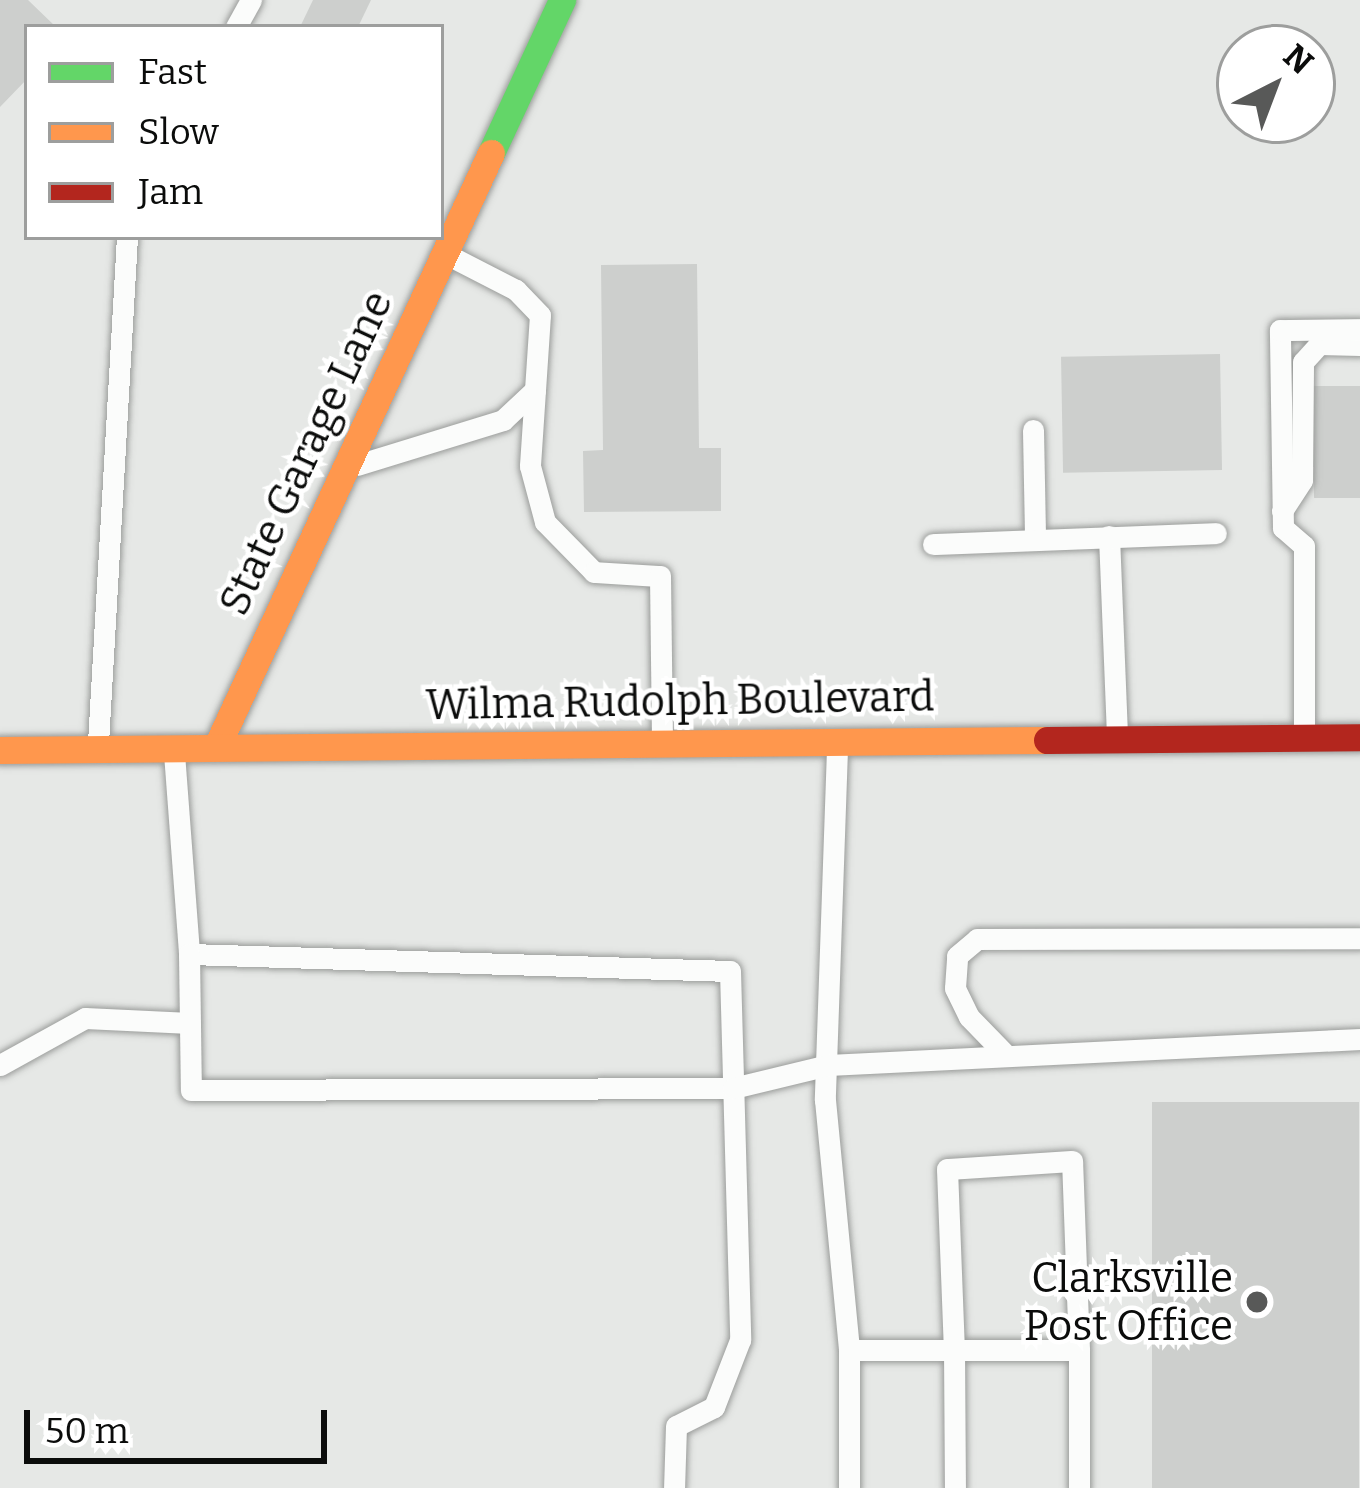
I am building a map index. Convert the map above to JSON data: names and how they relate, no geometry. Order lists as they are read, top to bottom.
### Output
{
  "streets": {
    "main road": ["State Garage Lane", "Wilma Rudolph Boulevard"]
  },
  "crossings": [
    ["State Garage Lane", "Wilma Rudolph Boulevard"]
  ],
  "places": ["Clarksville Post Office"],
  "legend": ["Fast", "Slow", "Jam"],
  "scale_bar": "50 m",
  "north": "top right"
}
